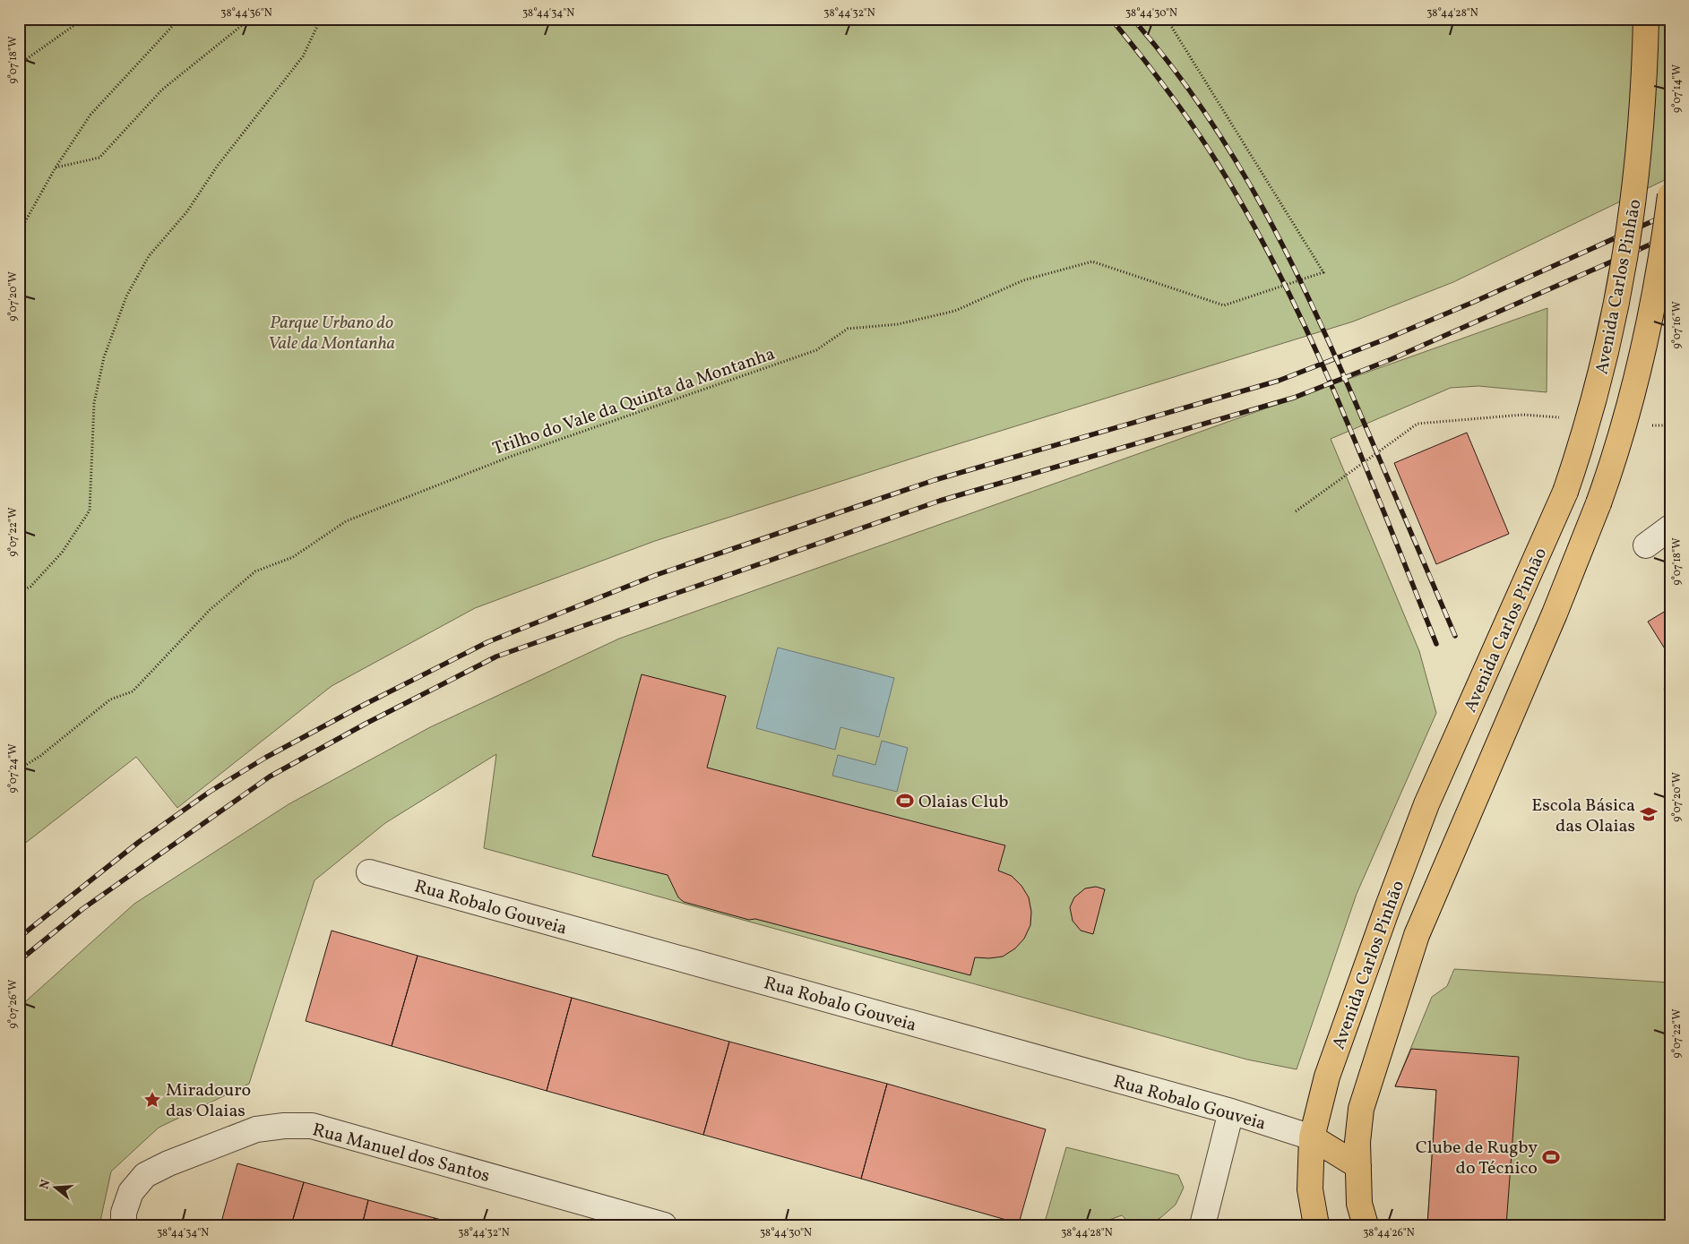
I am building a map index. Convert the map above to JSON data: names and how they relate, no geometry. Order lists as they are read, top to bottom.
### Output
{
  "streets": {
    "main road": ["Avenida Carlos Pinhão"],
    "street": ["Rua Robalo Gouveia", "Rua Manuel dos Santos"],
    "path": ["Trilho do Vale da Quinta da Montanha"]
  },
  "crossings": [
    ["Avenida Carlos Pinhão", "Rua Robalo Gouveia"]
  ],
  "parks": ["Parque Urbano do Vale da Montanha"],
  "places": {
    "sports": ["Olaias Club", "Clube de Rugby do Técnico"],
    "school or university": ["Escola Básica das Olaias"],
    "place": ["Miradouro das Olaias"]
  },
  "north": "left",
  "coordinates": [
    "38°44'36\"N",
    "38°44'34\"N",
    "38°44'32\"N",
    "38°44'30\"N",
    "38°44'28\"N",
    "9°07'18\"W",
    "9°07'14\"W",
    "9°07'20\"W",
    "9°07'16\"W",
    "9°07'22\"W",
    "9°07'24\"W",
    "9°07'26\"W",
    "38°44'26\"N"
  ]
}
